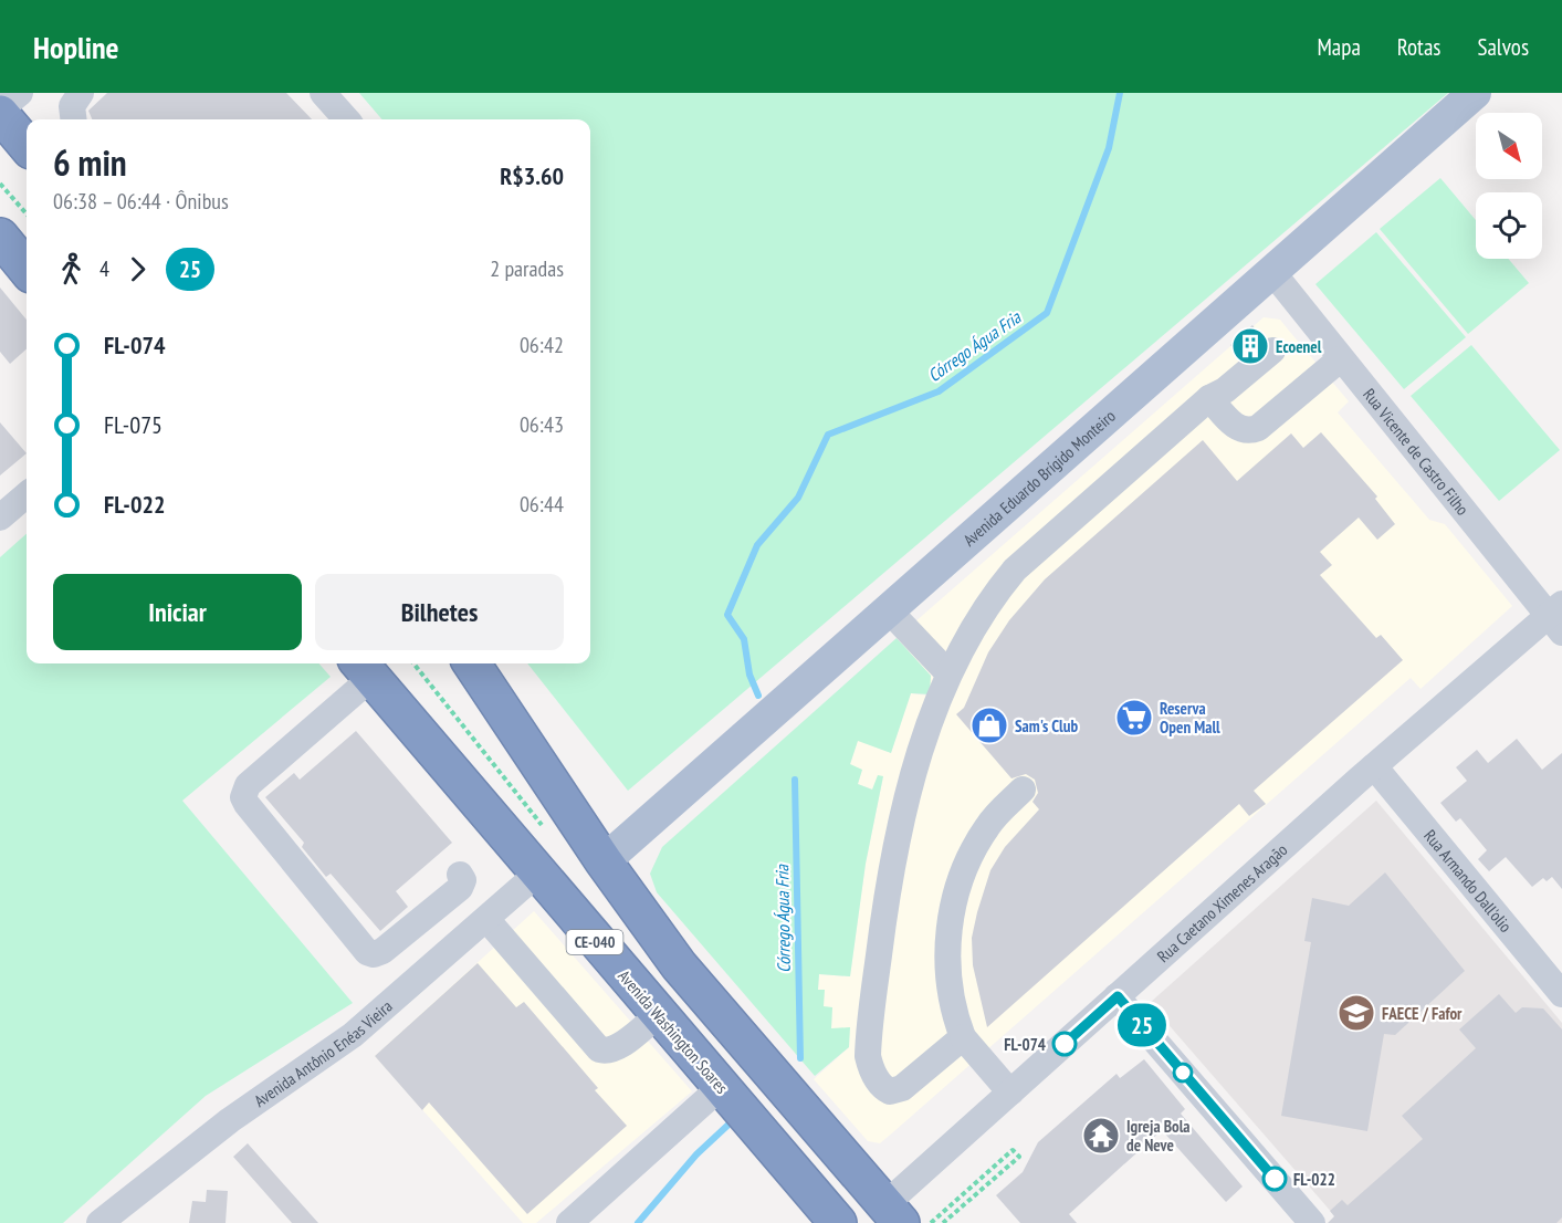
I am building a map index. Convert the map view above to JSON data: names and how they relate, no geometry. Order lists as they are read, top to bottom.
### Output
{
  "streets": {
    "highway": ["CE-040", "Avenida Washington Soares"],
    "main road": ["Avenida Eduardo Brígido Monteiro"],
    "street": [
      "Rua Vicente de Castro Filho",
      "Rua Armando Dall'olio",
      "Rua Caetano Ximenes Aragão",
      "Avenida Antônio Enéas Vieira"
    ]
  },
  "crossings": [
    ["Rua Vicente de Castro Filho", "Avenida Eduardo Brígido Monteiro"],
    ["Rua Vicente de Castro Filho", "Rua Caetano Ximenes Aragão"],
    ["Avenida Eduardo Brígido Monteiro", "CE-040"],
    ["Rua Armando Dall'olio", "Rua Caetano Ximenes Aragão"],
    ["Rua Caetano Ximenes Aragão", "CE-040"],
    ["Avenida Washington Soares", "Avenida Antônio Enéas Vieira"]
  ],
  "water": ["Córrego Água Fria"],
  "places": {
    "building": ["Ecoenel"],
    "supermarket": ["Reserva Open Mall"],
    "shop": ["Sam's Club"],
    "school or university": ["FAECE / Fafor"],
    "other": ["FL-074", "FL-022"],
    "temple": ["Igreja Bola de Neve"]
  },
  "lines": ["bus line 25"],
  "north": "bottom right",
  "page": {
    "header": "Hopline",
    "nav": ["Mapa", "Rotas", "Salvos"],
    "on_map": "25",
    "heading": ["6 min", "06:38 – 06:44 · Ônibus", "R$3.60"],
    "legs": ["4", "25", "2 paradas"],
    "list": [
      {
        "name": "FL-074",
        "value": "06:42"
      },
      {
        "name": "FL-075",
        "value": "06:43"
      },
      {
        "name": "FL-022",
        "value": "06:44"
      }
    ],
    "buttons": ["Iniciar", "Bilhetes"]
  }
}
